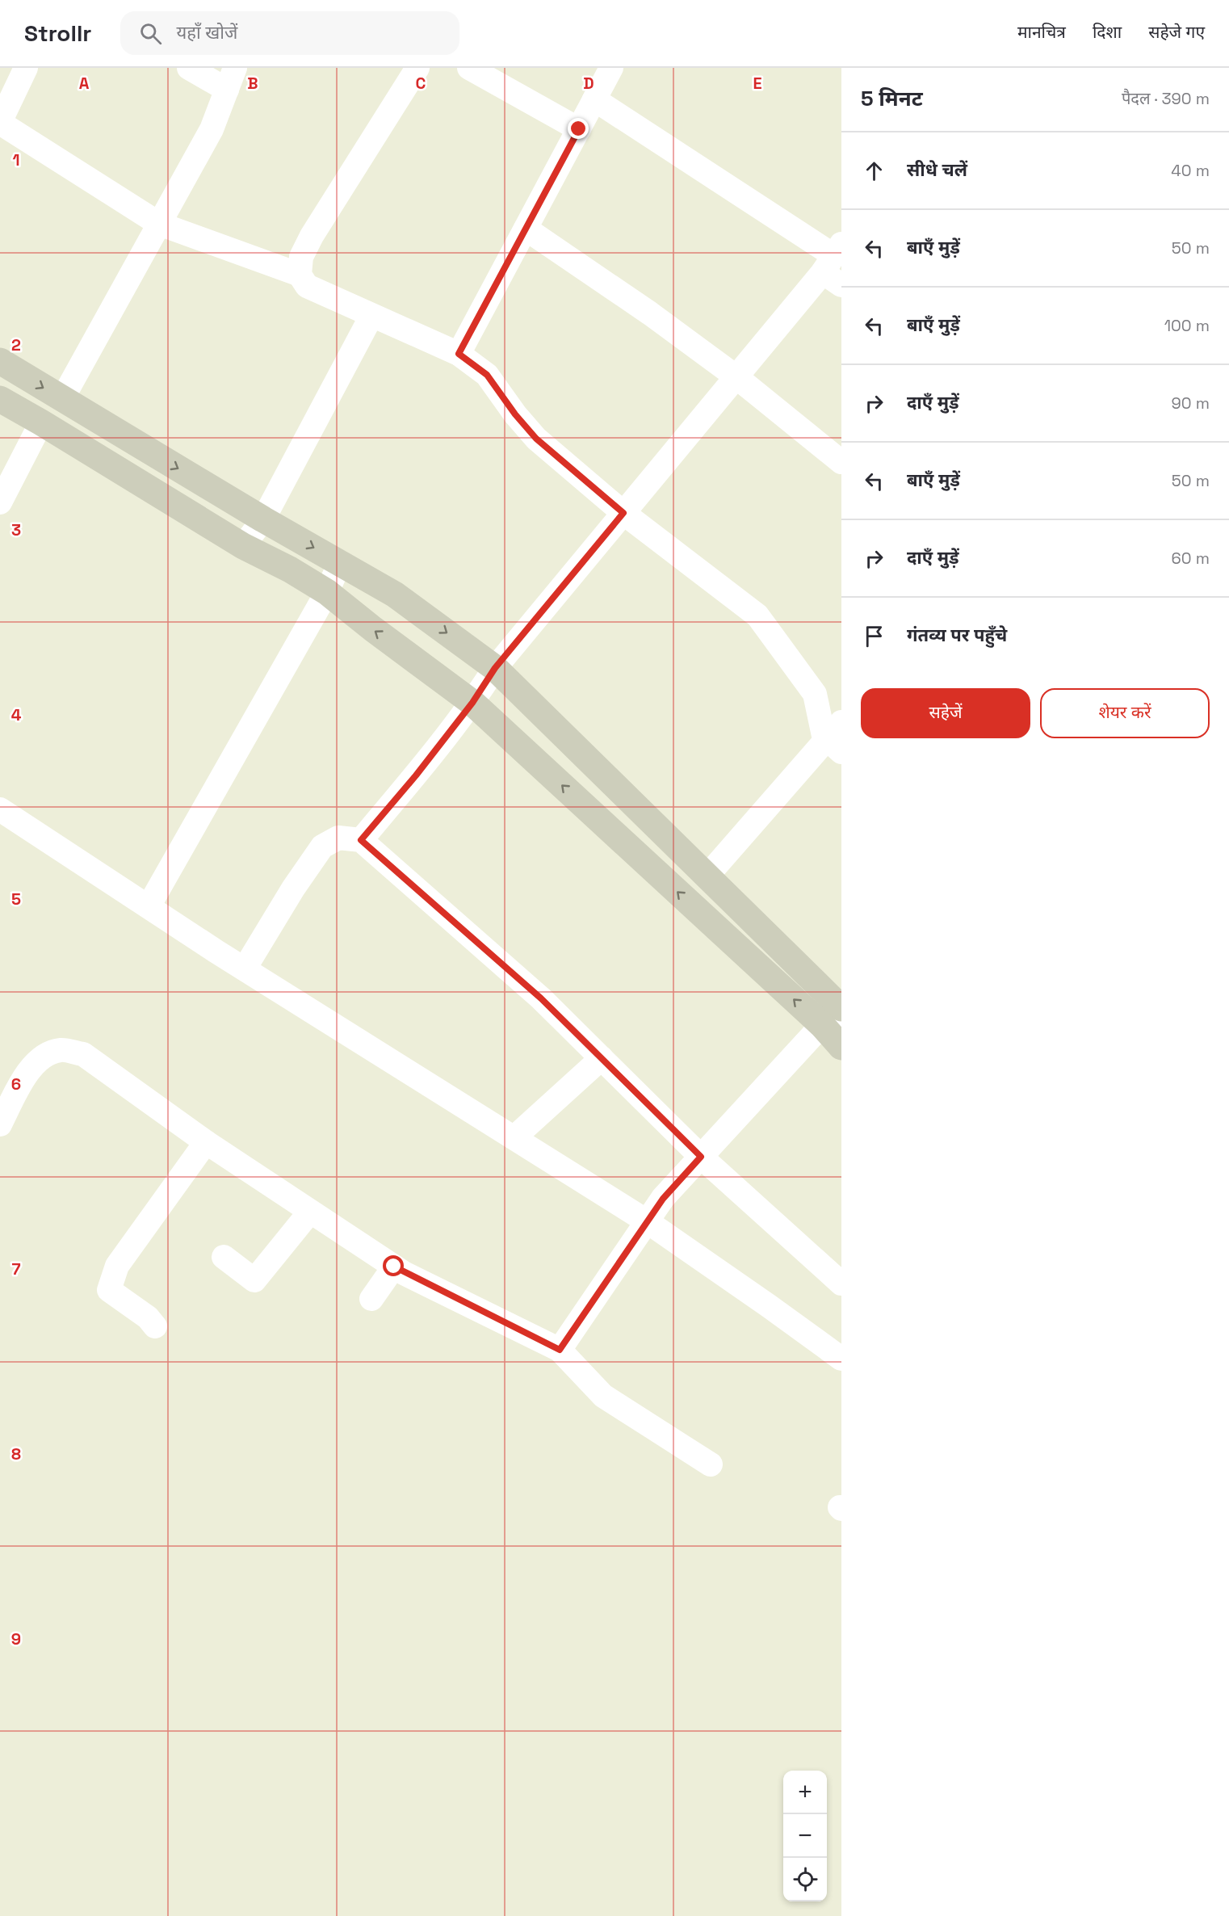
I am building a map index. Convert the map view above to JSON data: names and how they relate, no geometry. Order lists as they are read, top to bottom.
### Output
{
  "page": {
    "header": "Strollr",
    "search": "यहाँ खोजें",
    "nav": ["मानचित्र", "दिशा", "सहेजे गए"],
    "heading": ["5 मिनट", "पैदल · 390 m"],
    "list": [
      ["सीधे चलें", "40 m"],
      ["बाएँ मुड़ें", "50 m"],
      ["बाएँ मुड़ें", "100 m"],
      ["दाएँ मुड़ें", "90 m"],
      ["बाएँ मुड़ें", "50 m"],
      ["दाएँ मुड़ें", "60 m"],
      "गंतव्य पर पहुँचे"
    ],
    "buttons": ["सहेजें", "शेयर करें"],
    "map_buttons": ["+", "−"]
  },
  "grid": {
    "columns": [
      "A",
      "B",
      "C",
      "D",
      "E"
    ],
    "rows": [
      "1",
      "2",
      "3",
      "4",
      "5",
      "6",
      "7",
      "8",
      "9"
    ]
  }
}
